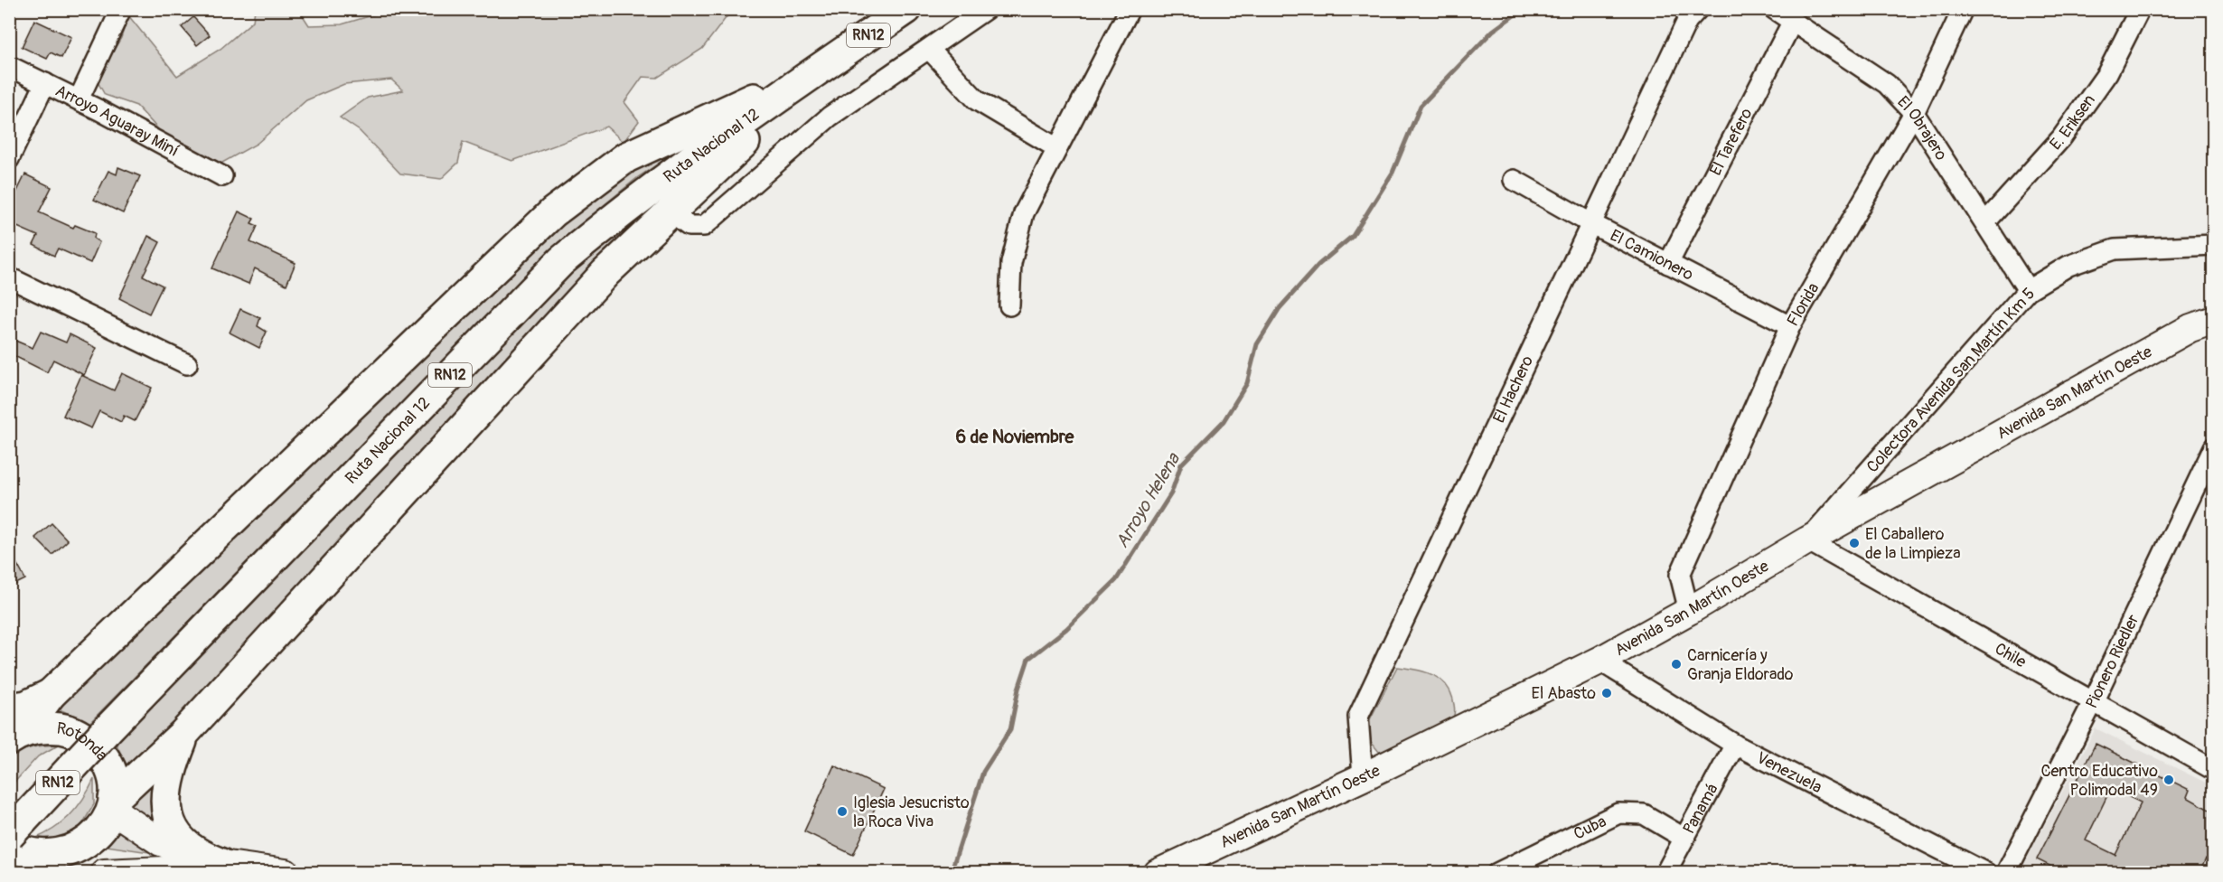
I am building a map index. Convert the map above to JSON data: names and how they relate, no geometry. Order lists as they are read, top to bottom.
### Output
{
  "streets": {
    "main road": [
      "RN12",
      "Ruta Nacional 12",
      "Avenida San Martín Oeste",
      "Rotonda"
    ],
    "street": [
      "Arroyo Aguaray Miní",
      "E. Eriksen",
      "El Obrajero",
      "El Tarefero",
      "El Camionero",
      "Florida",
      "Colectora Avenida San Martín Km 5",
      "El Hachero",
      "Chile",
      "Pionero Riedler",
      "Venezuela",
      "Panamá",
      "Cuba"
    ]
  },
  "crossings": [
    ["E. Eriksen", "El Obrajero"],
    ["El Obrajero", "El Tarefero"],
    ["El Obrajero", "Florida"],
    ["El Obrajero", "Colectora Avenida San Martín Km 5"],
    ["El Tarefero", "El Camionero"],
    ["El Camionero", "Florida"],
    ["El Camionero", "El Hachero"],
    ["Florida", "Avenida San Martín Oeste"],
    ["Colectora Avenida San Martín Km 5", "Avenida San Martín Oeste"],
    ["Colectora Avenida San Martín Km 5", "Chile"],
    ["El Hachero", "Avenida San Martín Oeste"],
    ["Avenida San Martín Oeste", "Chile"],
    ["Avenida San Martín Oeste", "Venezuela"],
    ["Chile", "Pionero Riedler"],
    ["Venezuela", "Panamá"],
    ["Panamá", "Cuba"]
  ],
  "districts": ["6 de Noviembre"],
  "water": ["Arroyo Helena"],
  "places": [
    "El Caballero de la Limpieza",
    "Carnicería y Granja Eldorado",
    "El Abasto",
    "Centro Educativo Polimodal 49",
    "Iglesia Jesucristo la Roca Viva"
  ]
}
